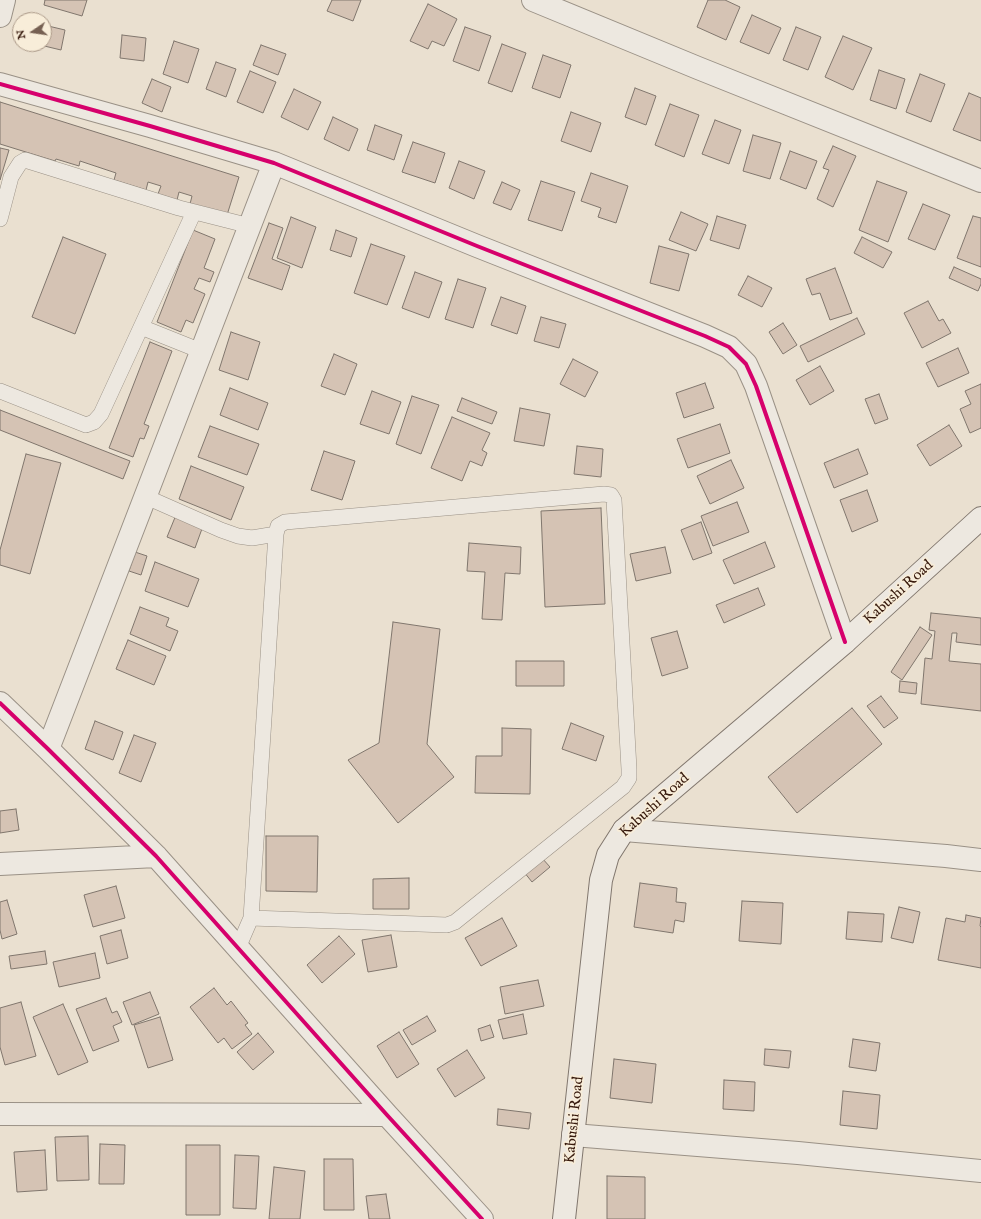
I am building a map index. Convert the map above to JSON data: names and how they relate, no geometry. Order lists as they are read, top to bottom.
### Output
{
  "streets": {
    "street": ["Kabushi Road"]
  },
  "north": "left"
}
